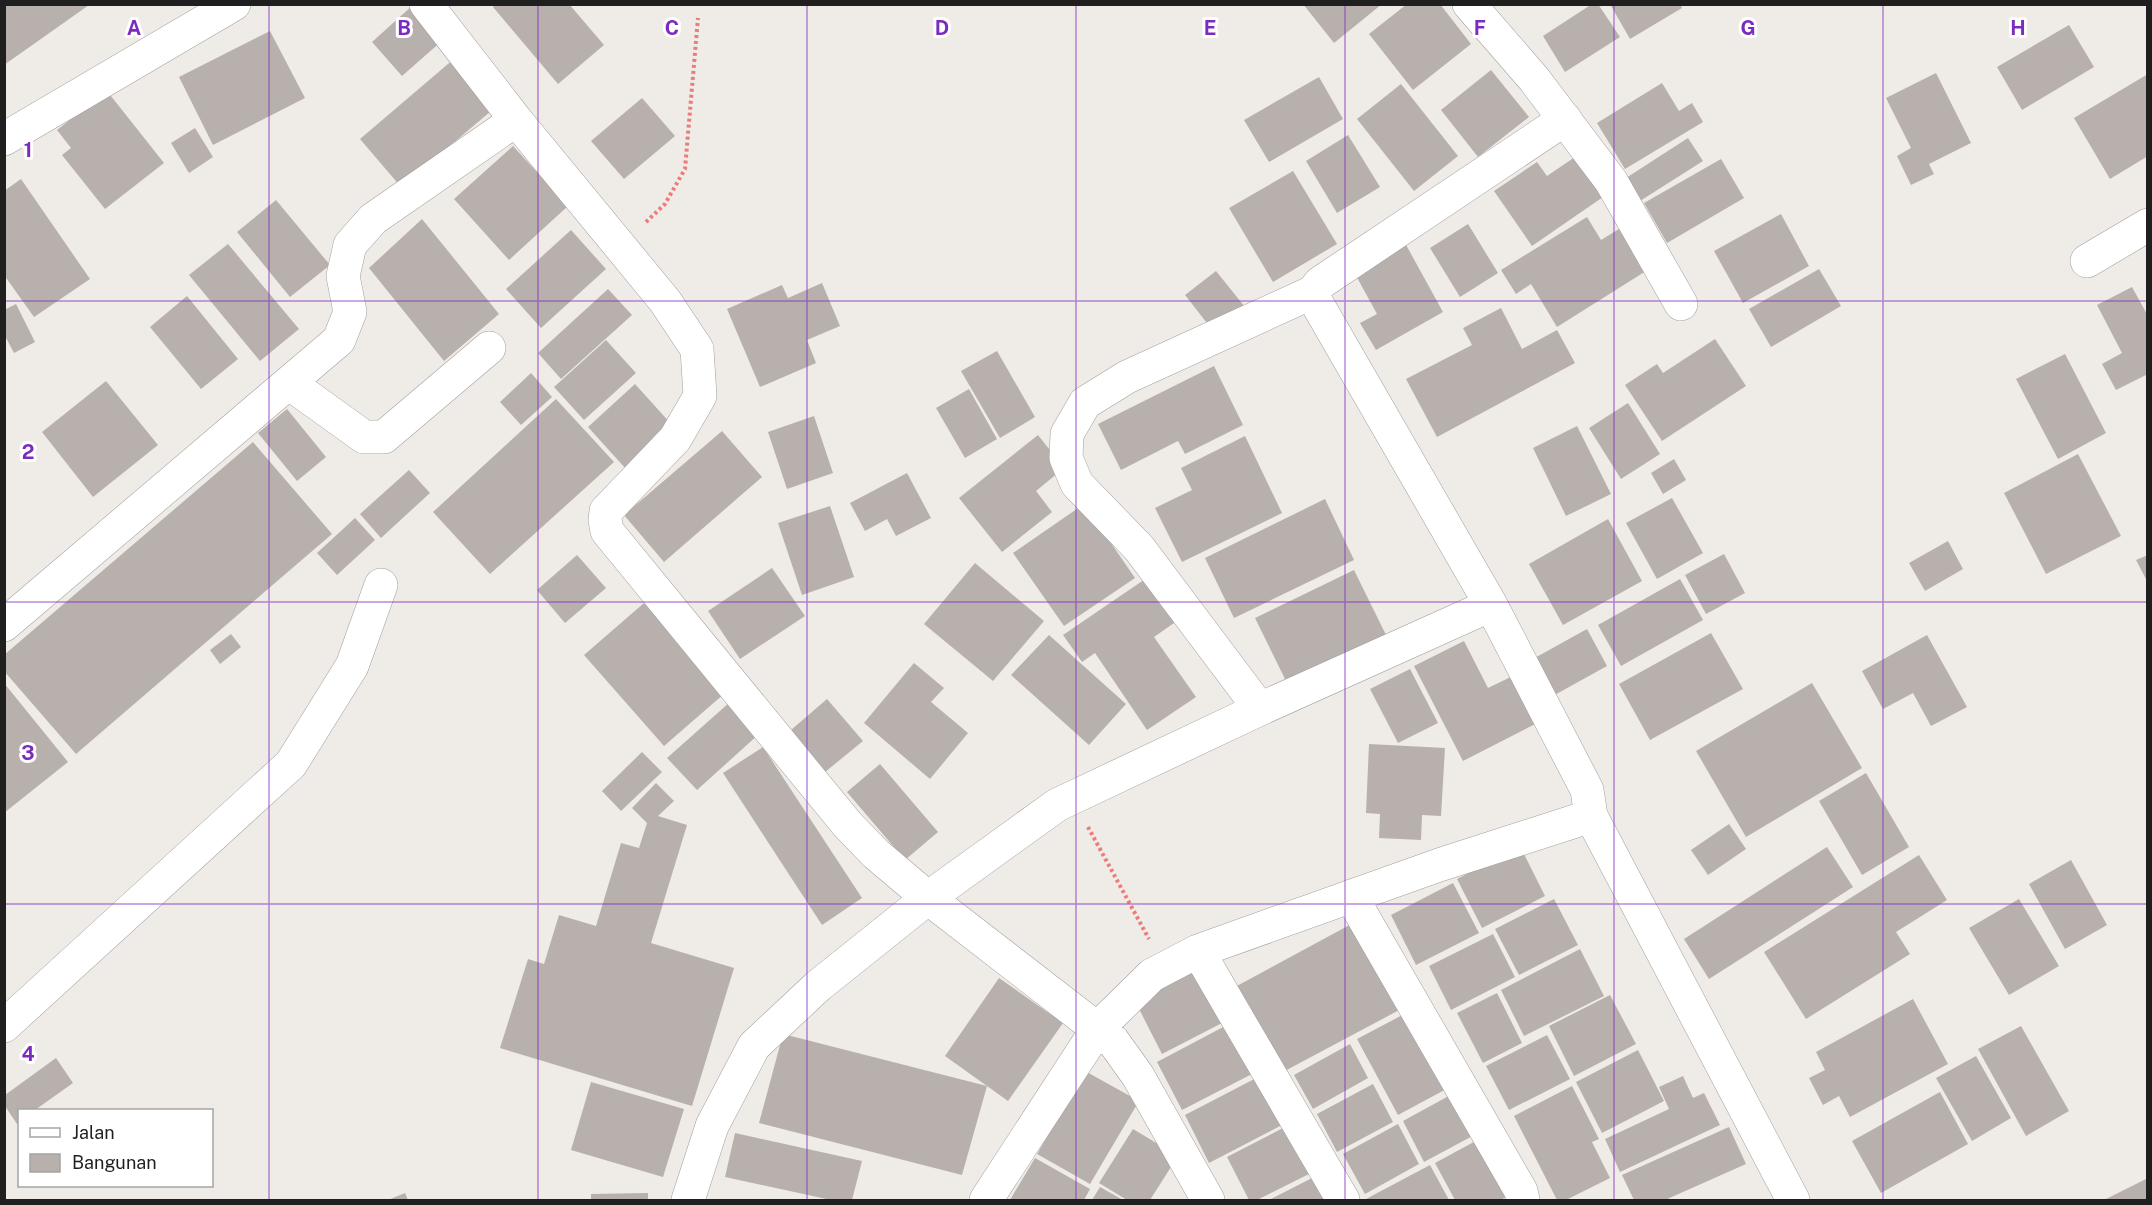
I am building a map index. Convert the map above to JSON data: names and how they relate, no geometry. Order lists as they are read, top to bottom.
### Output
{
  "legend": ["Jalan", "Bangunan"],
  "grid": {
    "columns": [
      "A",
      "B",
      "C",
      "D",
      "E",
      "F",
      "G",
      "H"
    ],
    "rows": [
      "1",
      "2",
      "3",
      "4"
    ]
  }
}
